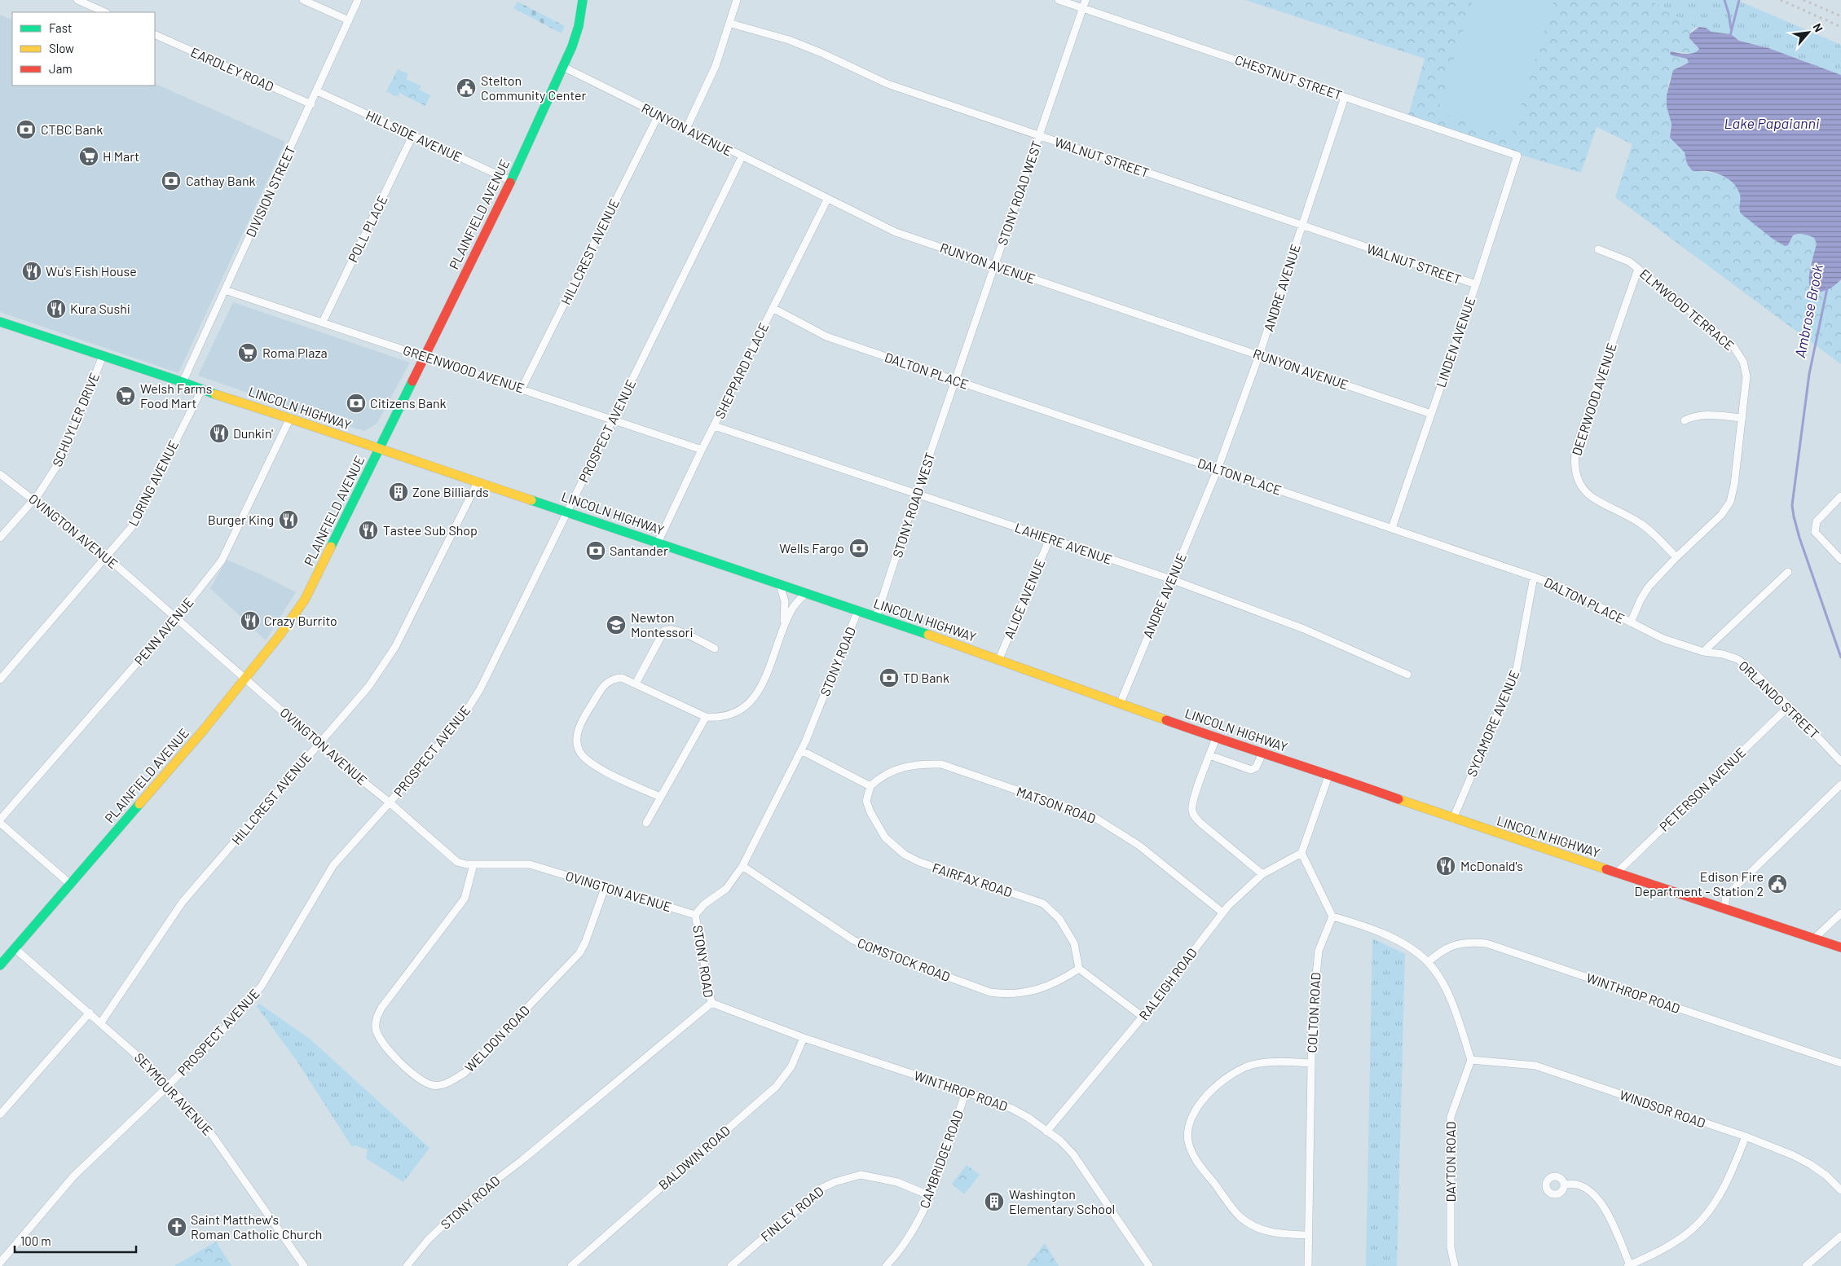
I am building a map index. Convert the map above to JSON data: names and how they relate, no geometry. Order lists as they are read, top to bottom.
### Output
{
  "streets": {
    "main road": ["PLAINFIELD AVENUE", "LINCOLN HIGHWAY"],
    "street": [
      "EARDLEY ROAD",
      "CHESTNUT STREET",
      "RUNYON AVENUE",
      "HILLSIDE AVENUE",
      "WALNUT STREET",
      "DIVISION STREET",
      "STONY ROAD WEST",
      "POLL PLACE",
      "HILLCREST AVENUE",
      "ANDRE AVENUE",
      "ELMWOOD TERRACE",
      "LINDEN AVENUE",
      "GREENWOOD AVENUE",
      "SHEPPARD PLACE",
      "DALTON PLACE",
      "DEERWOOD AVENUE",
      "SCHUYLER DRIVE",
      "PROSPECT AVENUE",
      "LORING AVENUE",
      "OVINGTON AVENUE",
      "LAHIERE AVENUE",
      "ALICE AVENUE",
      "PENN AVENUE",
      "STONY ROAD",
      "ORLANDO STREET",
      "SYCAMORE AVENUE",
      "PETERSON AVENUE",
      "MATSON ROAD",
      "FAIRFAX ROAD",
      "COMSTOCK ROAD",
      "RALEIGH ROAD",
      "WINTHROP ROAD",
      "COLTON ROAD",
      "WELDON ROAD",
      "SEYMOUR AVENUE",
      "WINDSOR ROAD",
      "BALDWIN ROAD",
      "CAMBRIDGE ROAD",
      "DAYTON ROAD",
      "FINLEY ROAD"
    ]
  },
  "crossings": [
    ["EARDLEY ROAD", "DIVISION STREET"],
    ["CHESTNUT STREET", "STONY ROAD WEST"],
    ["CHESTNUT STREET", "ANDRE AVENUE"],
    ["CHESTNUT STREET", "LINDEN AVENUE"],
    ["RUNYON AVENUE", "STONY ROAD WEST"],
    ["RUNYON AVENUE", "PLAINFIELD AVENUE"],
    ["RUNYON AVENUE", "HILLCREST AVENUE"],
    ["RUNYON AVENUE", "ANDRE AVENUE"],
    ["RUNYON AVENUE", "LINDEN AVENUE"],
    ["RUNYON AVENUE", "SHEPPARD PLACE"],
    ["RUNYON AVENUE", "PROSPECT AVENUE"],
    ["HILLSIDE AVENUE", "DIVISION STREET"],
    ["HILLSIDE AVENUE", "PLAINFIELD AVENUE"],
    ["HILLSIDE AVENUE", "POLL PLACE"],
    ["WALNUT STREET", "STONY ROAD WEST"],
    ["WALNUT STREET", "ANDRE AVENUE"],
    ["WALNUT STREET", "LINDEN AVENUE"],
    ["DIVISION STREET", "GREENWOOD AVENUE"],
    ["DIVISION STREET", "LINCOLN HIGHWAY"],
    ["STONY ROAD WEST", "DALTON PLACE"],
    ["STONY ROAD WEST", "LINCOLN HIGHWAY"],
    ["STONY ROAD WEST", "LAHIERE AVENUE"],
    ["PLAINFIELD AVENUE", "GREENWOOD AVENUE"],
    ["PLAINFIELD AVENUE", "LINCOLN HIGHWAY"],
    ["PLAINFIELD AVENUE", "OVINGTON AVENUE"],
    ["PLAINFIELD AVENUE", "SEYMOUR AVENUE"],
    ["POLL PLACE", "GREENWOOD AVENUE"],
    ["HILLCREST AVENUE", "GREENWOOD AVENUE"],
    ["HILLCREST AVENUE", "LINCOLN HIGHWAY"],
    ["HILLCREST AVENUE", "OVINGTON AVENUE"],
    ["HILLCREST AVENUE", "SEYMOUR AVENUE"],
    ["ANDRE AVENUE", "DALTON PLACE"],
    ["ANDRE AVENUE", "LINCOLN HIGHWAY"],
    ["ANDRE AVENUE", "LAHIERE AVENUE"],
    ["ELMWOOD TERRACE", "DALTON PLACE"],
    ["ELMWOOD TERRACE", "DEERWOOD AVENUE"],
    ["LINDEN AVENUE", "DALTON PLACE"],
    ["GREENWOOD AVENUE", "SHEPPARD PLACE"],
    ["GREENWOOD AVENUE", "PROSPECT AVENUE"],
    ["SHEPPARD PLACE", "DALTON PLACE"],
    ["SHEPPARD PLACE", "LINCOLN HIGHWAY"],
    ["SHEPPARD PLACE", "LAHIERE AVENUE"],
    ["DALTON PLACE", "ORLANDO STREET"],
    ["DALTON PLACE", "SYCAMORE AVENUE"],
    ["LINCOLN HIGHWAY", "SCHUYLER DRIVE"],
    ["LINCOLN HIGHWAY", "PROSPECT AVENUE"],
    ["LINCOLN HIGHWAY", "LORING AVENUE"],
    ["LINCOLN HIGHWAY", "ALICE AVENUE"],
    ["LINCOLN HIGHWAY", "PENN AVENUE"],
    ["LINCOLN HIGHWAY", "STONY ROAD"],
    ["LINCOLN HIGHWAY", "SYCAMORE AVENUE"],
    ["LINCOLN HIGHWAY", "PETERSON AVENUE"],
    ["SCHUYLER DRIVE", "OVINGTON AVENUE"],
    ["PROSPECT AVENUE", "OVINGTON AVENUE"],
    ["PROSPECT AVENUE", "SEYMOUR AVENUE"],
    ["LORING AVENUE", "OVINGTON AVENUE"],
    ["OVINGTON AVENUE", "PENN AVENUE"],
    ["OVINGTON AVENUE", "STONY ROAD"],
    ["OVINGTON AVENUE", "WELDON ROAD"],
    ["LAHIERE AVENUE", "ALICE AVENUE"],
    ["STONY ROAD", "COMSTOCK ROAD"],
    ["STONY ROAD", "WINTHROP ROAD"],
    ["ORLANDO STREET", "PETERSON AVENUE"],
    ["MATSON ROAD", "FAIRFAX ROAD"],
    ["MATSON ROAD", "RALEIGH ROAD"],
    ["FAIRFAX ROAD", "COMSTOCK ROAD"],
    ["RALEIGH ROAD", "WINTHROP ROAD"],
    ["WINTHROP ROAD", "BALDWIN ROAD"],
    ["WINTHROP ROAD", "CAMBRIDGE ROAD"],
    ["WINDSOR ROAD", "DAYTON ROAD"],
    ["CAMBRIDGE ROAD", "FINLEY ROAD"]
  ],
  "water": ["Lake Papaianni", "Ambrose Brook"],
  "places": {
    "public building": ["Stelton Community Center", "Edison Fire Department - Station 2"],
    "bank": [
      "CTBC Bank",
      "Cathay Bank",
      "Citizens Bank",
      "Wells Fargo",
      "Santander",
      "TD Bank"
    ],
    "supermarket": ["H Mart", "Roma Plaza", "Welsh Farms Food Mart"],
    "restaurant": [
      "Wu's Fish House",
      "Kura Sushi",
      "Dunkin'",
      "Burger King",
      "Tastee Sub Shop",
      "Crazy Burrito",
      "McDonald's"
    ],
    "building": ["Zone Billiards", "Washington Elementary School"],
    "school or university": ["Newton Montessori"],
    "church": ["Saint Matthew's Roman Catholic Church"]
  },
  "legend": ["Fast", "Slow", "Jam"],
  "scale_bar": "100 m",
  "north": "top right"
}
